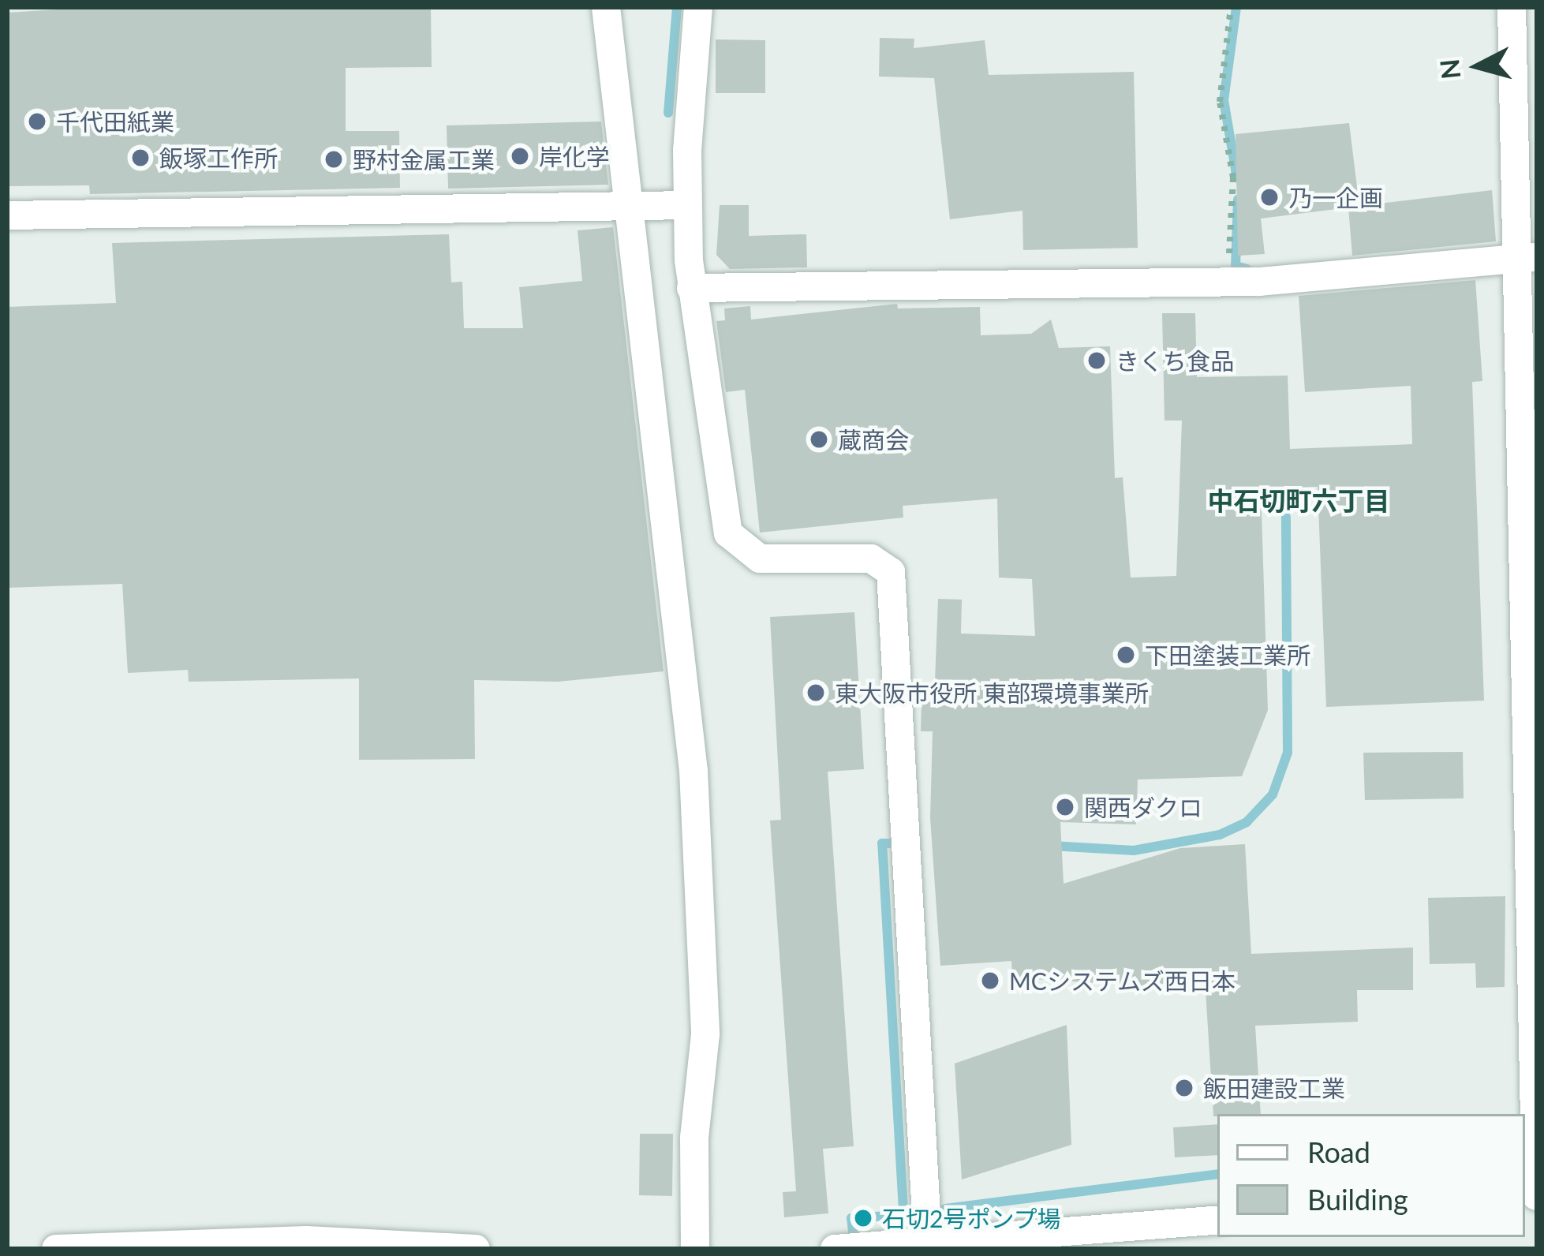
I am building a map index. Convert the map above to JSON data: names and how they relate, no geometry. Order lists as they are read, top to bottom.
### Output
{
  "districts": ["中石切町六丁目"],
  "places": [
    "千代田紙業",
    "岸化学",
    "飯塚工作所",
    "野村金属工業",
    "乃一企画",
    "きくち食品",
    "蔵商会",
    "下田塗装工業所",
    "東大阪市役所 東部環境事業所",
    "関西ダクロ",
    "MCシステムズ西日本",
    "飯田建設工業",
    "石切2号ポンプ場"
  ],
  "legend": ["Road", "Building"],
  "north": "left"
}
